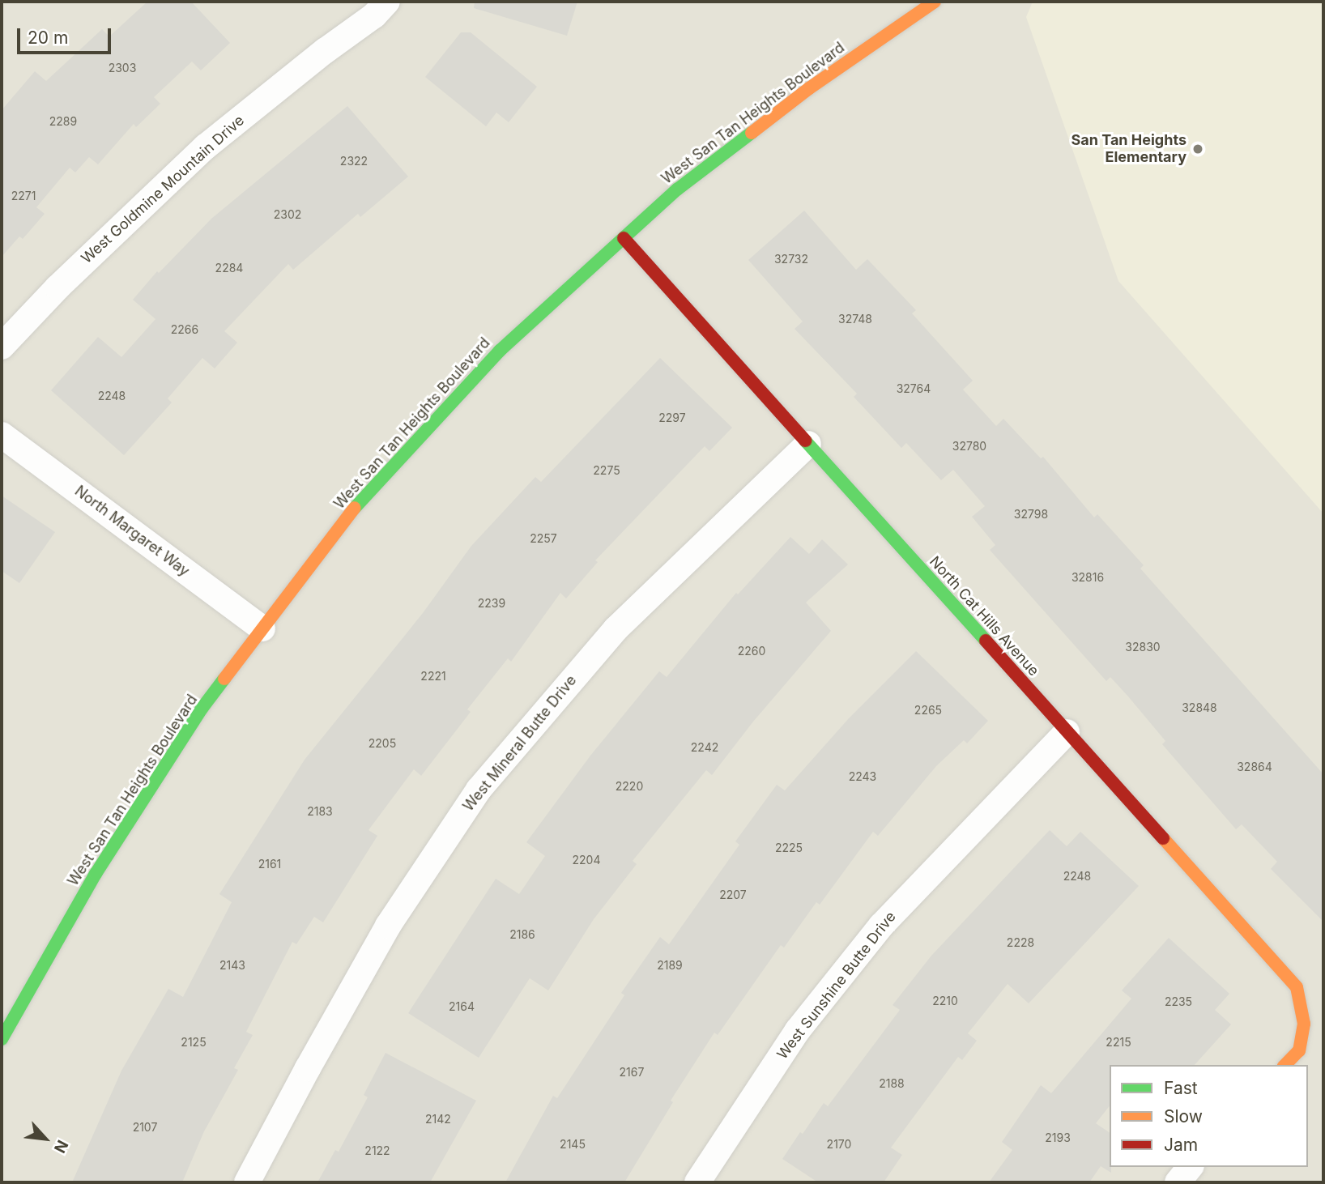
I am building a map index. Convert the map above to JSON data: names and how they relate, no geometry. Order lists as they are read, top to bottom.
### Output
{
  "streets": {
    "street": [
      "West San Tan Heights Boulevard",
      "West Goldmine Mountain Drive",
      "North Margaret Way",
      "North Cat Hills Avenue",
      "West Mineral Butte Drive",
      "West Sunshine Butte Drive"
    ]
  },
  "crossings": [
    ["West San Tan Heights Boulevard", "North Margaret Way"],
    ["West San Tan Heights Boulevard", "North Cat Hills Avenue"],
    ["North Cat Hills Avenue", "West Mineral Butte Drive"],
    ["North Cat Hills Avenue", "West Sunshine Butte Drive"]
  ],
  "places": ["San Tan Heights Elementary"],
  "house_numbers": [
    "2303",
    "2289",
    "2322",
    "2271",
    "2302",
    "32732",
    "2284",
    "32748",
    "2266",
    "32764",
    "2248",
    "2297",
    "32780",
    "2275",
    "32798",
    "2257",
    "32816",
    "2239",
    "32830",
    "2260",
    "2221",
    "32848",
    "2265",
    "2205",
    "2242",
    "32864",
    "2243",
    "2220",
    "2183",
    "2225",
    "2204",
    "2161",
    "2248",
    "2207",
    "2186",
    "2228",
    "2143",
    "2189",
    "2210",
    "2235",
    "2164",
    "2125",
    "2215",
    "2167",
    "2188",
    "2142",
    "2107",
    "2193",
    "2145",
    "2170",
    "2122"
  ],
  "legend": ["Fast", "Slow", "Jam"],
  "scale_bar": "20 m",
  "north": "bottom right"
}
